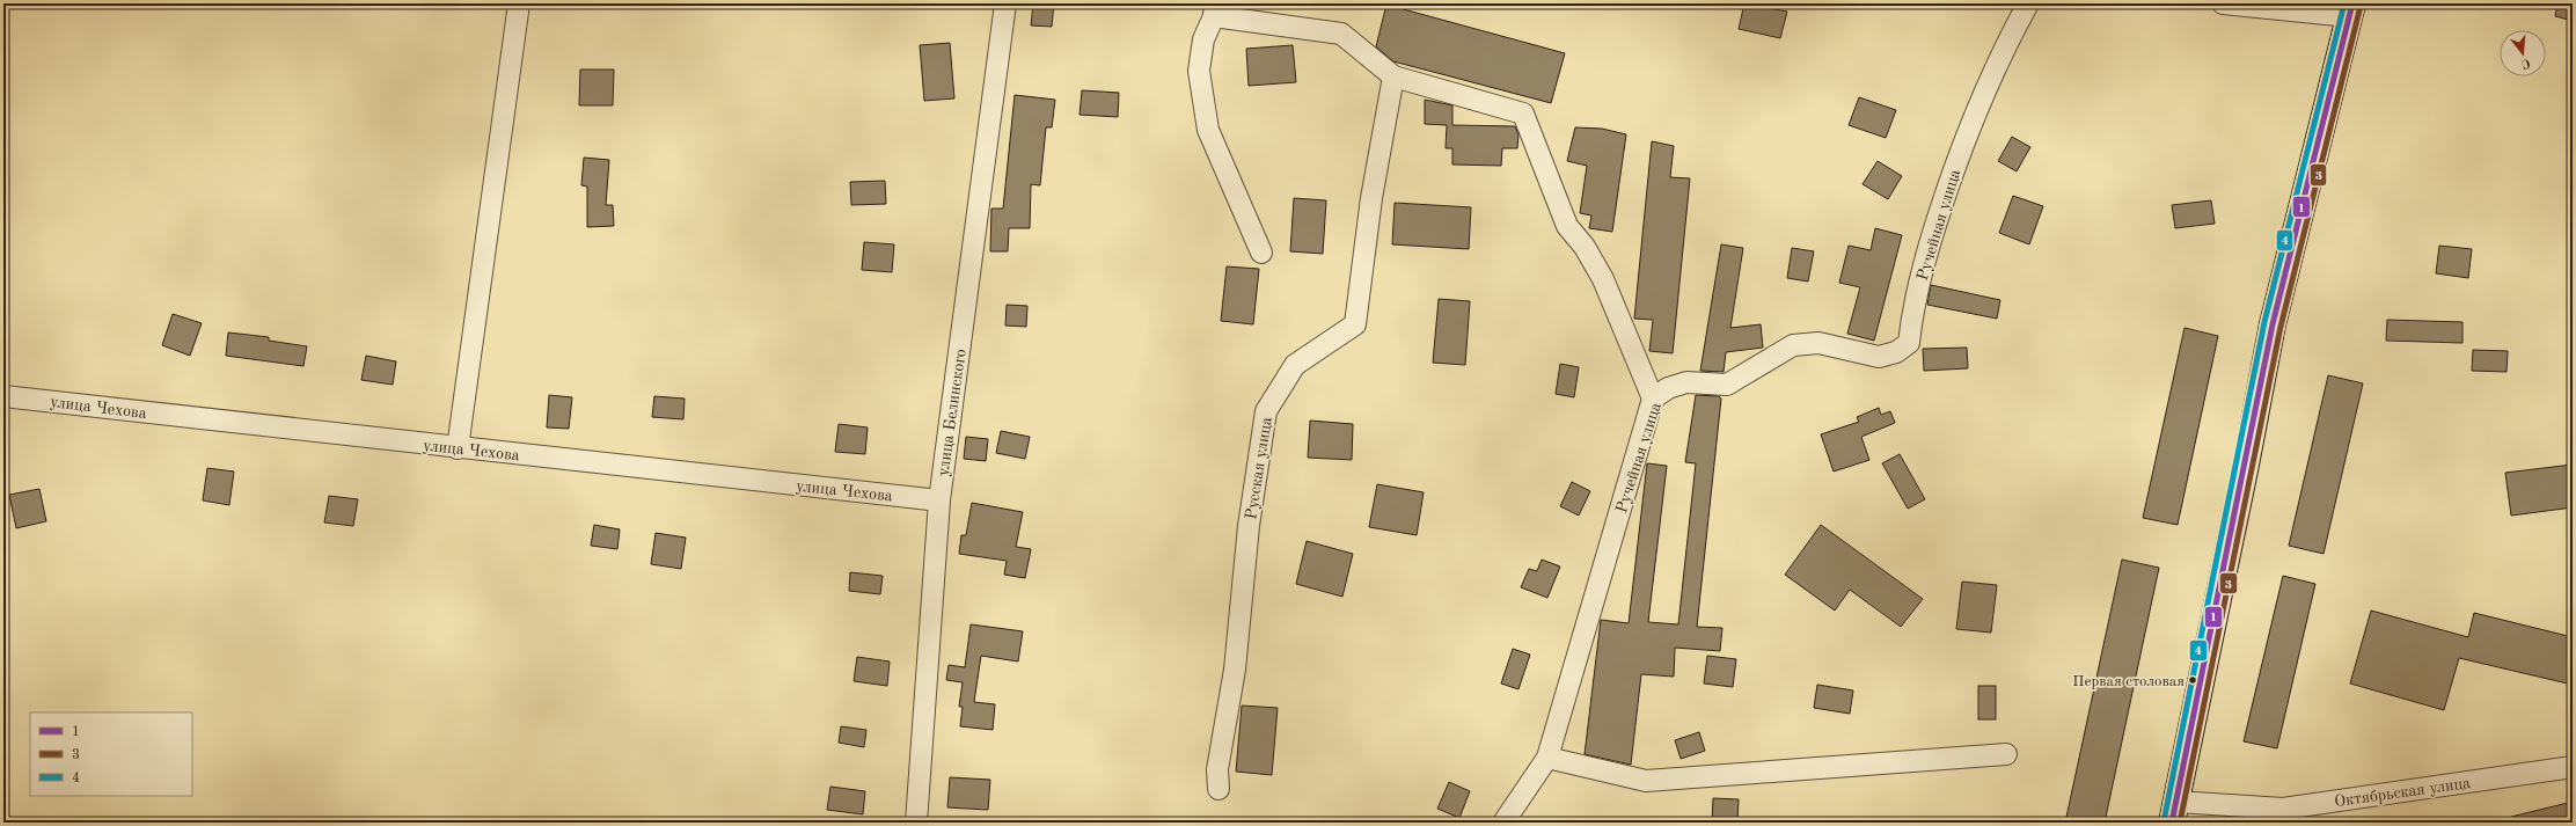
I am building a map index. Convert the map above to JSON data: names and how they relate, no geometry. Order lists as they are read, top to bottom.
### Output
{
  "streets": {
    "street": [
      "Ручейная улица",
      "улица Чехова",
      "улица Белинского",
      "Русская улица",
      "Октябрьская улица"
    ]
  },
  "crossings": [
    ["улица Чехова", "улица Белинского"]
  ],
  "places": ["Первая столовая"],
  "lines": ["transit line 1", "transit line 4", "transit line 3"],
  "legend": ["1", "3", "4"],
  "north": "bottom"
}
